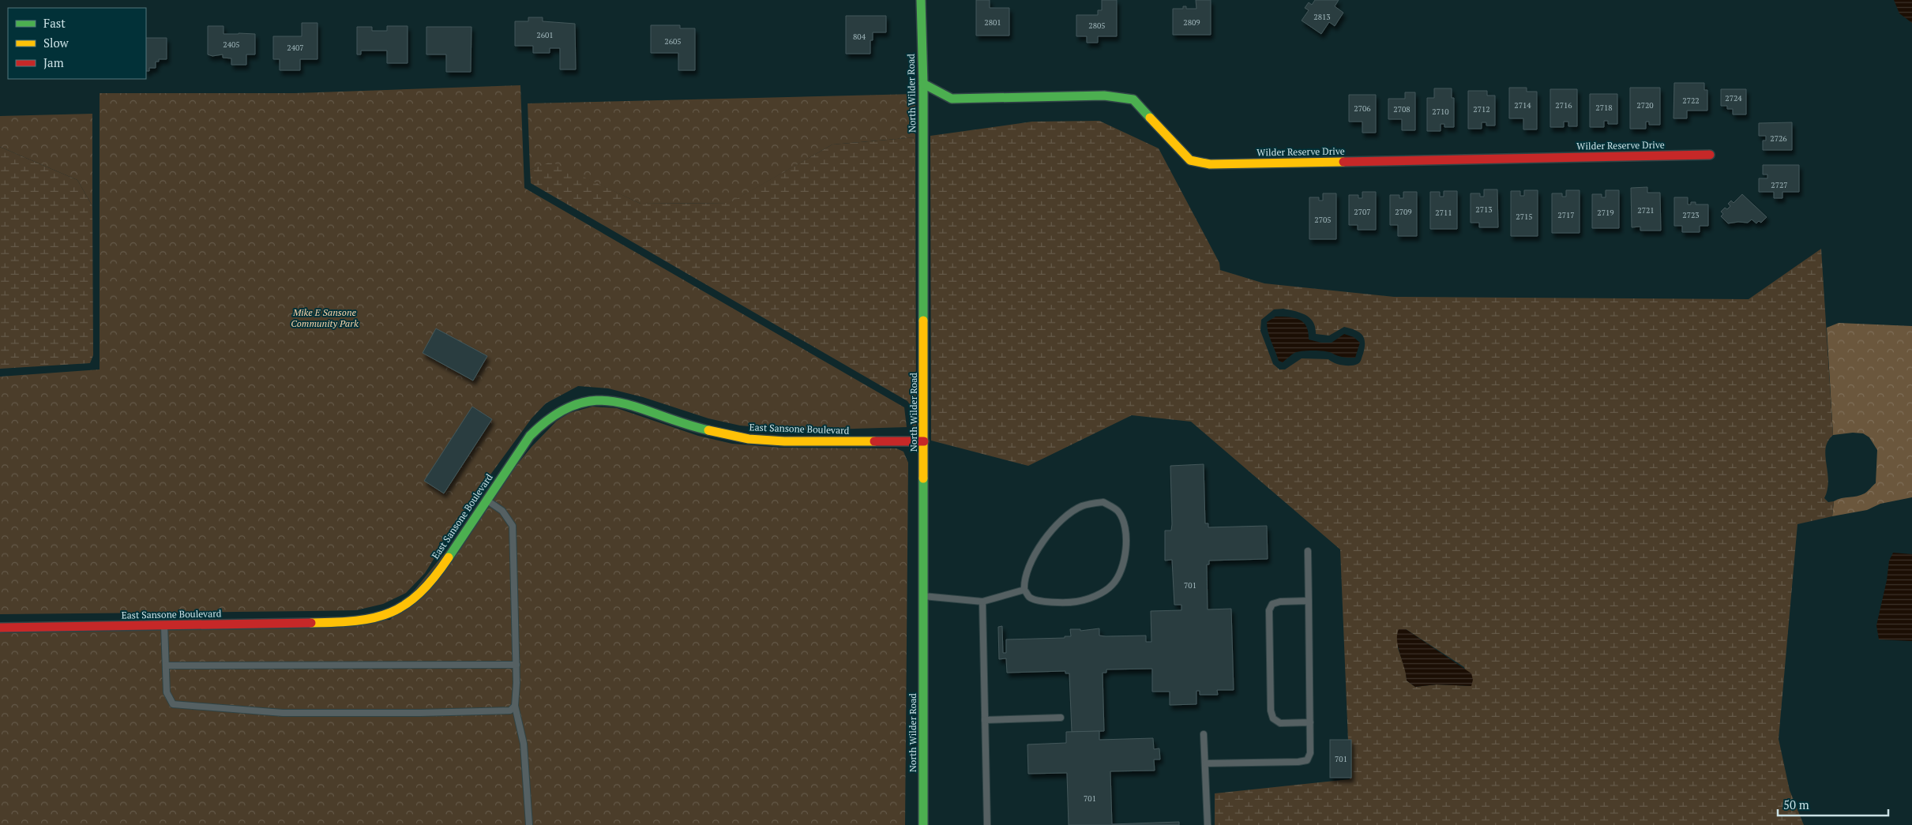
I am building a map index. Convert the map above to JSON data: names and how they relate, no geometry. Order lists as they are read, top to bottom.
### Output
{
  "streets": {
    "street": ["North Wilder Road", "Wilder Reserve Drive", "East Sansone Boulevard"]
  },
  "crossings": [
    ["North Wilder Road", "Wilder Reserve Drive"],
    ["North Wilder Road", "East Sansone Boulevard"]
  ],
  "parks": ["Mike E Sansone Community Park"],
  "house_numbers": [
    "2813",
    "2801",
    "2809",
    "2805",
    "2601",
    "804",
    "2605",
    "2405",
    "2407",
    "2724",
    "2722",
    "2714",
    "2716",
    "2720",
    "2718",
    "2706",
    "2708",
    "2712",
    "2710",
    "2726",
    "2727",
    "2713",
    "2721",
    "2707",
    "2709",
    "2711",
    "2719",
    "2717",
    "2723",
    "2715",
    "2705",
    "701",
    "701",
    "701"
  ],
  "legend": ["Fast", "Slow", "Jam"],
  "scale_bar": "50 m"
}
